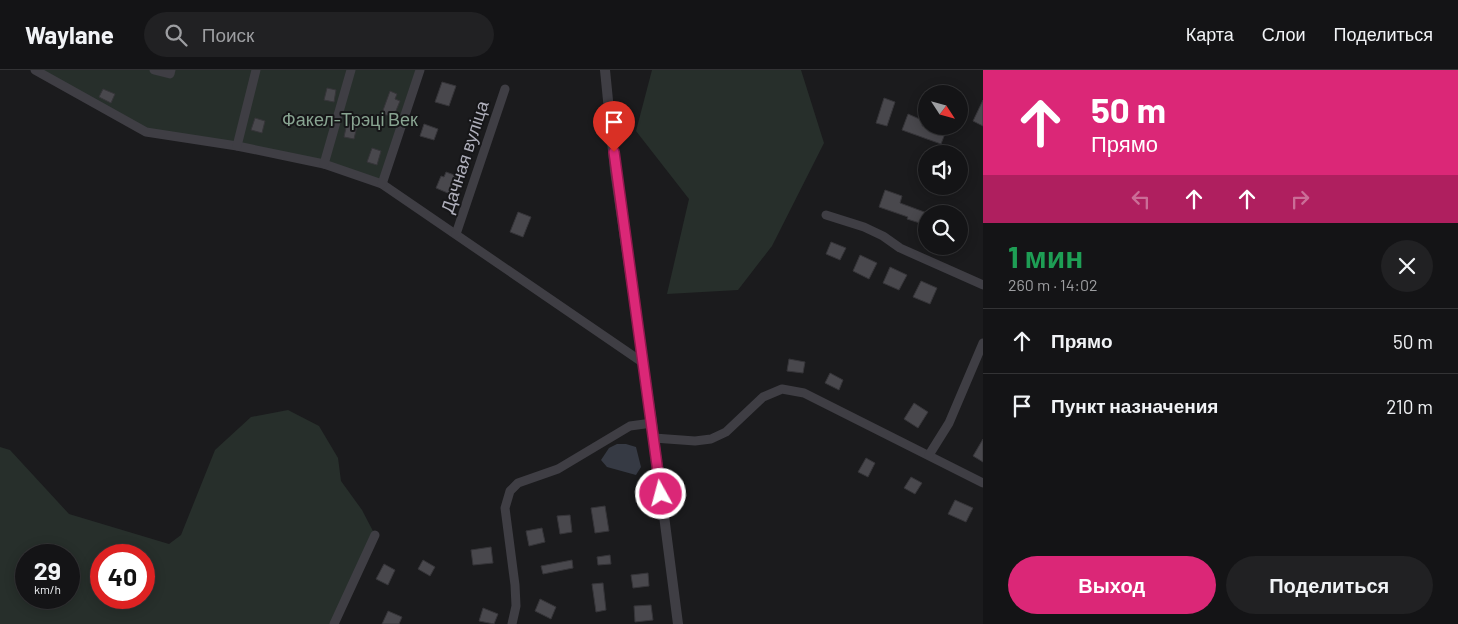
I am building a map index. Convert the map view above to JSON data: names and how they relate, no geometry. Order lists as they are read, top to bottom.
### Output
{
  "streets": {
    "street": ["Дачная вуліца"]
  },
  "parks": ["Факел-Трэці Век"],
  "north": "bottom right",
  "page": {
    "header": "Waylane",
    "search": "Поиск",
    "nav": ["Карта", "Слои", "Поделиться"],
    "turn": ["50 m", "Прямо"],
    "heading": ["1 мин", "260 m · 14:02"],
    "list": [
      {
        "name": "Прямо",
        "value": "50 m"
      },
      {
        "name": "Пункт назначения",
        "value": "210 m"
      }
    ],
    "speed": "29 km/h",
    "limit": "40",
    "buttons": ["Выход", "Поделиться"]
  }
}
